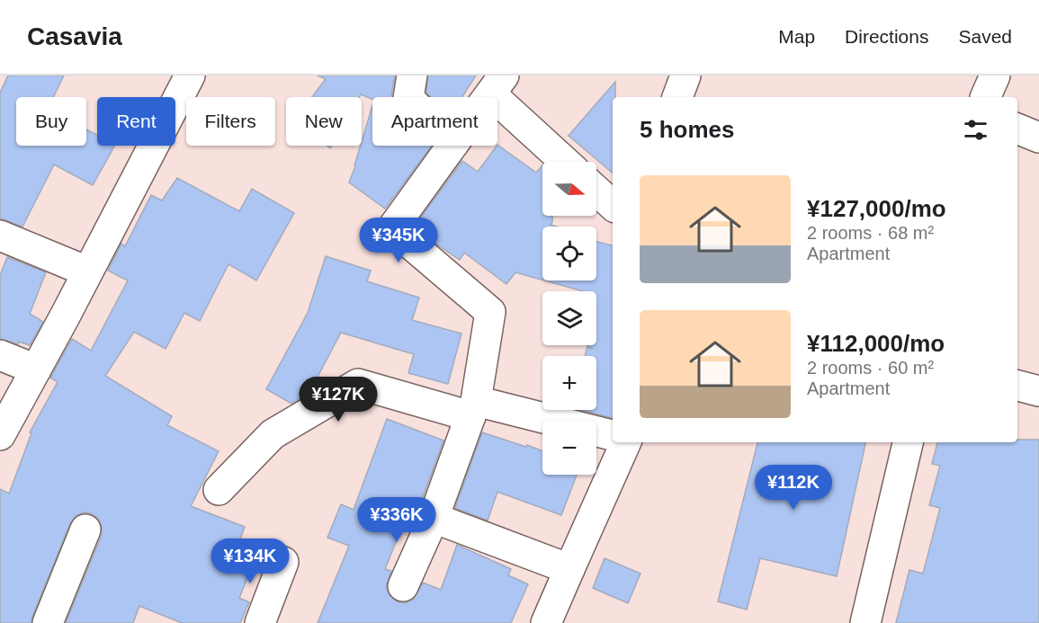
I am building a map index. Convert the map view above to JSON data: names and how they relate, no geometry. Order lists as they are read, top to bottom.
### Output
{
  "north": "right",
  "page": {
    "header": "Casavia",
    "nav": ["Map", "Directions", "Saved"],
    "chip": [
      "Buy",
      "Rent",
      "Filters",
      "New",
      "Apartment"
    ],
    "heading": "5 homes",
    "map_buttons": ["+", "−"],
    "list": [
      {
        "name": "¥127,000/mo",
        "note": "2 rooms · 68 m² · Apartment"
      },
      {
        "name": "¥112,000/mo",
        "note": "2 rooms · 60 m² · Apartment"
      }
    ],
    "price": [
      "¥345K",
      "¥127K",
      "¥112K",
      "¥336K",
      "¥134K"
    ]
  }
}
